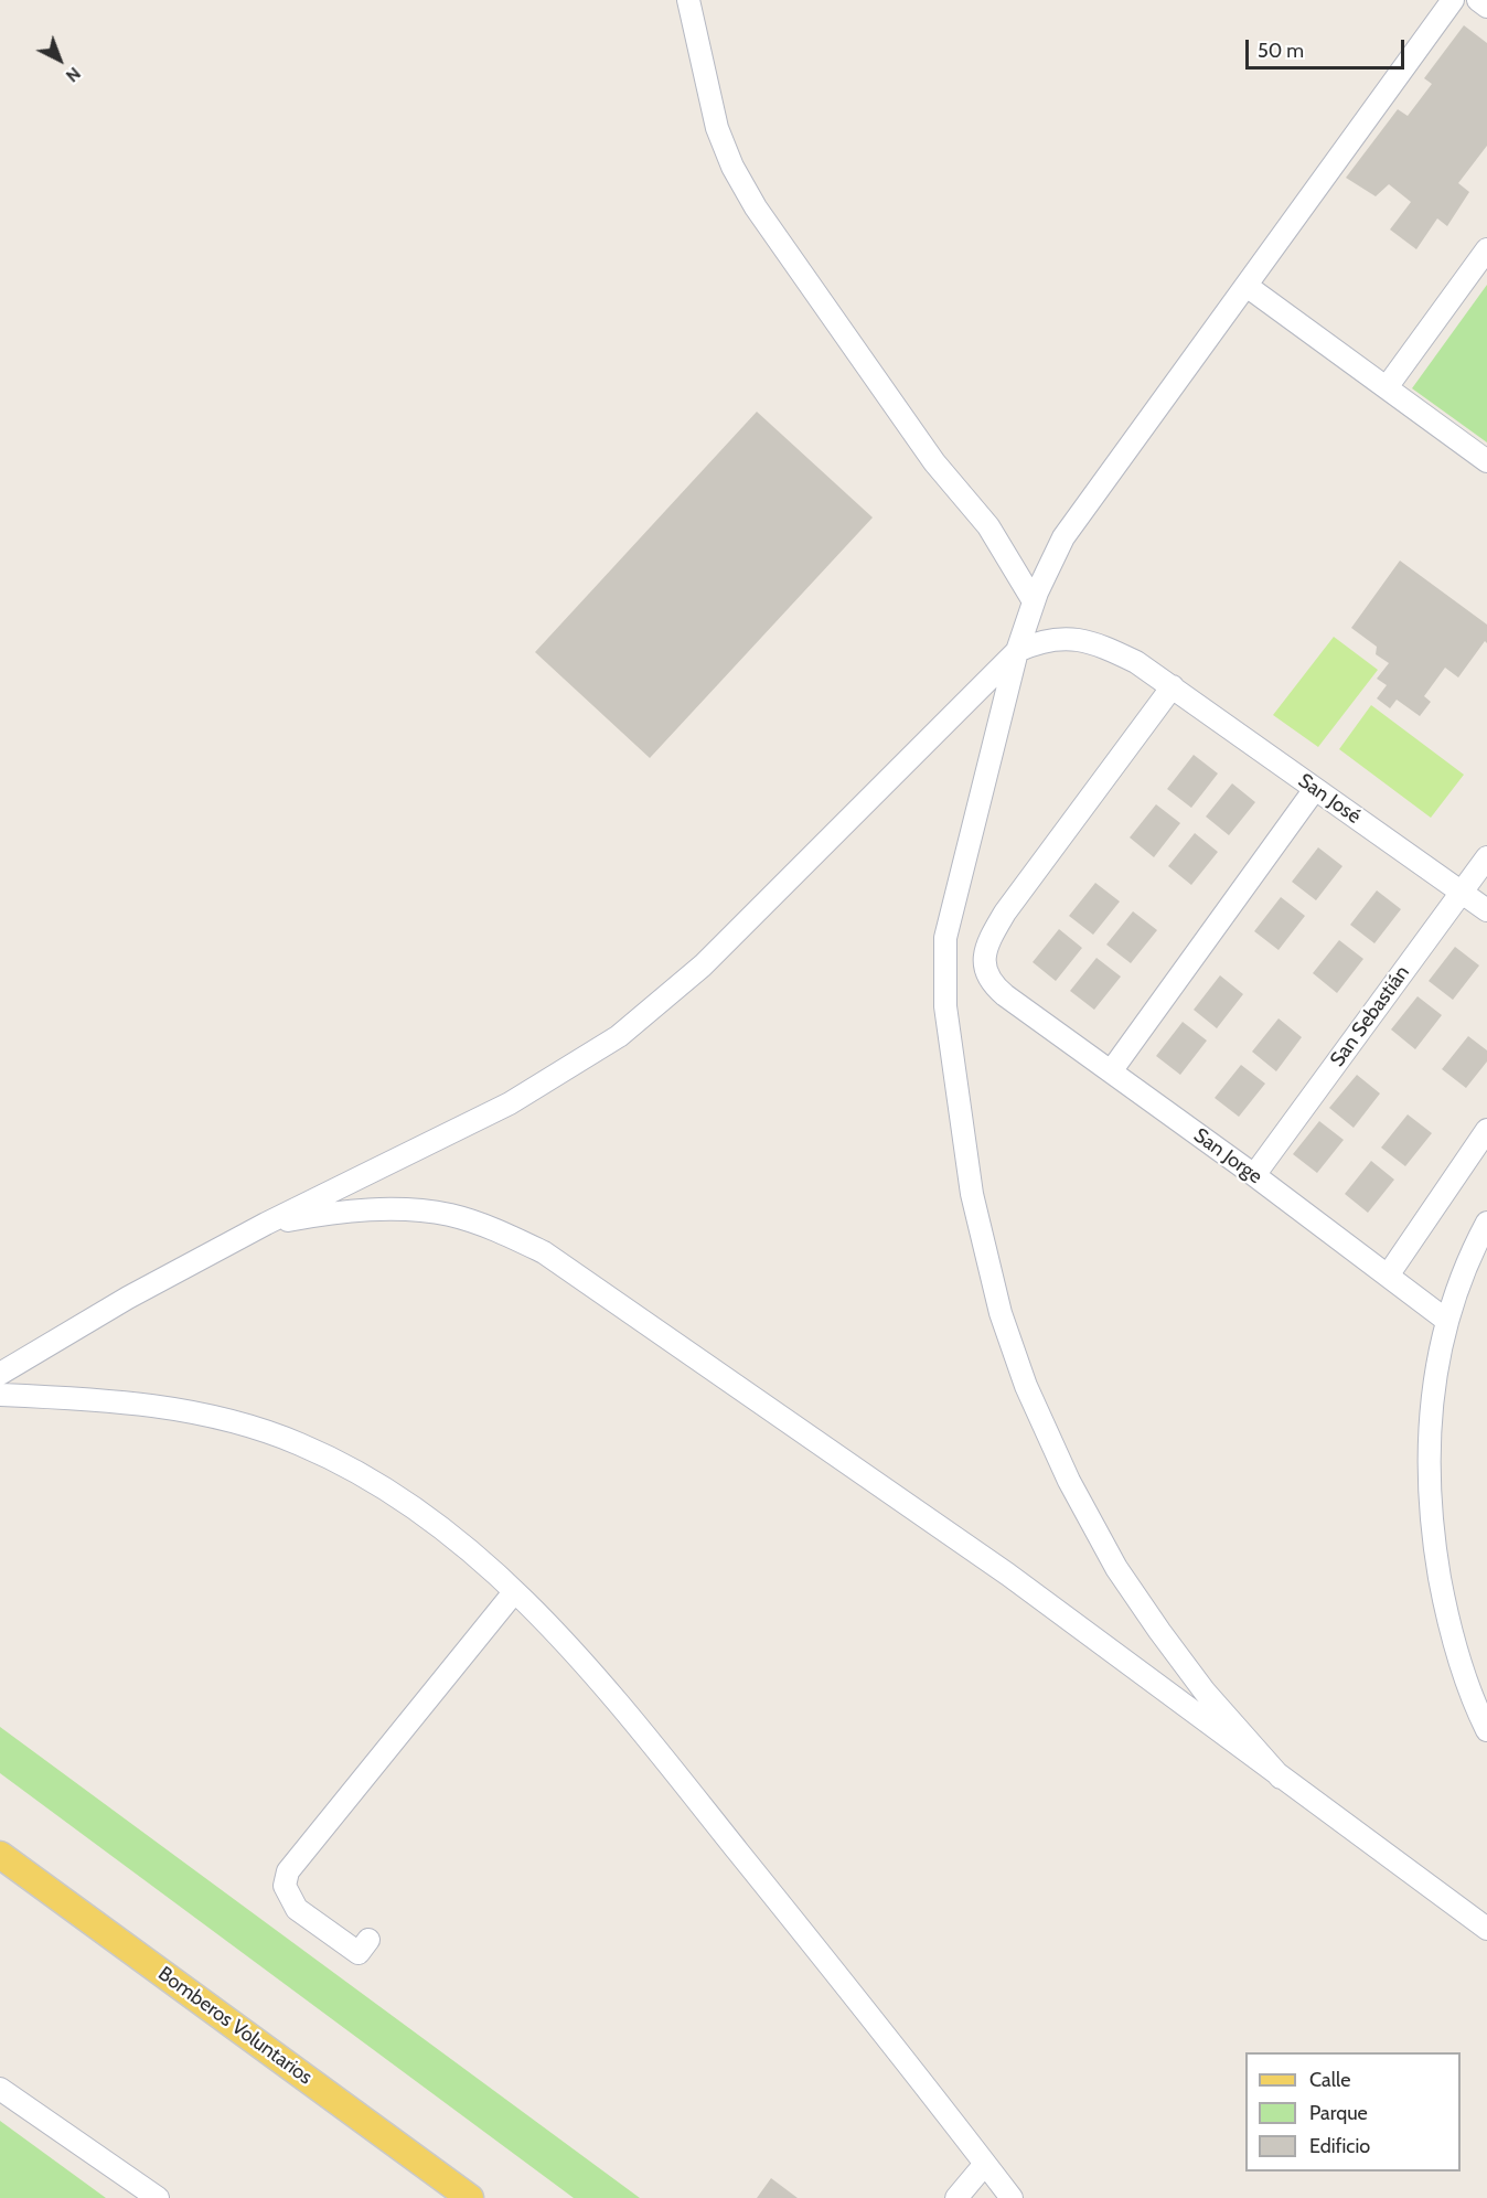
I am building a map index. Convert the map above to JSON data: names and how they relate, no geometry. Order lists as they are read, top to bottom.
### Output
{
  "streets": {
    "main road": ["Bomberos Voluntarios"],
    "street": ["San José", "San Sebastián", "San Jorge"]
  },
  "crossings": [
    ["San José", "San Sebastián"],
    ["San José", "San Jorge"],
    ["San Sebastián", "San Jorge"]
  ],
  "legend": ["Calle", "Parque", "Edificio"],
  "scale_bar": "50 m",
  "north": "bottom right"
}
